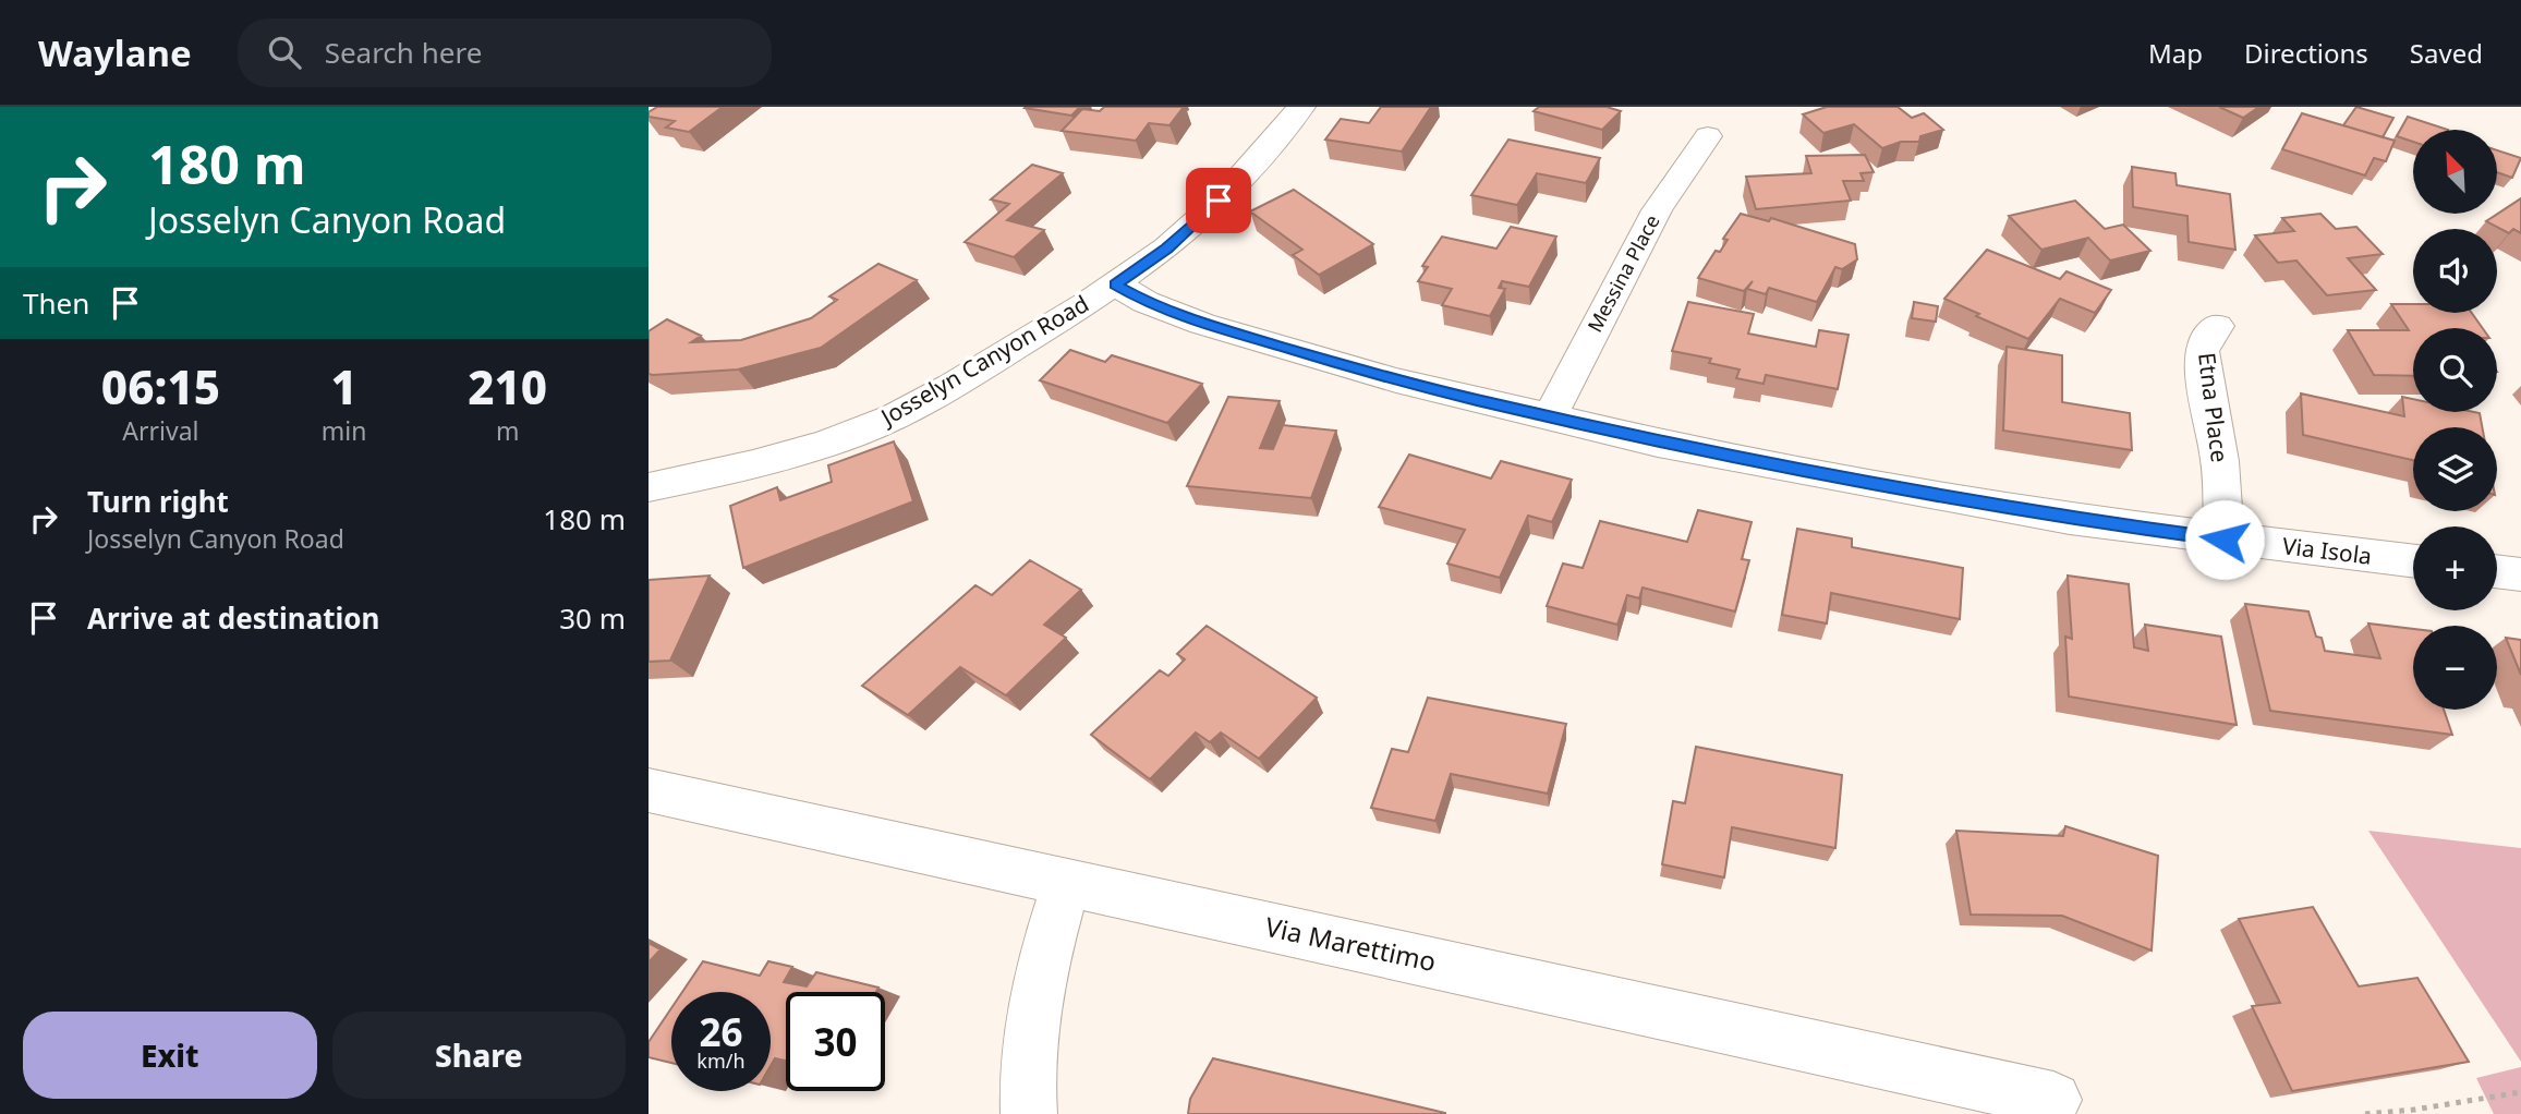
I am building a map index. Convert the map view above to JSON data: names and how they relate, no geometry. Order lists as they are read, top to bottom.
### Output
{
  "streets": {
    "street": [
      "Messina Place",
      "Josselyn Canyon Road",
      "Etna Place",
      "Via Isola",
      "Via Marettimo"
    ]
  },
  "crossings": [
    ["Messina Place", "Via Isola"],
    ["Josselyn Canyon Road", "Via Isola"],
    ["Etna Place", "Via Isola"]
  ],
  "north": "top left",
  "page": {
    "header": "Waylane",
    "search": "Search here",
    "nav": ["Map", "Directions", "Saved"],
    "turn": ["180 m", "Josselyn Canyon Road"],
    "map_buttons": ["+", "−"],
    "then": "Then",
    "eta": [
      "06:15",
      "Arrival",
      "1",
      "min",
      "210",
      "m"
    ],
    "list": [
      {
        "name": "Turn right",
        "note": "Josselyn Canyon Road",
        "value": "180 m"
      },
      {
        "name": "Arrive at destination",
        "value": "30 m"
      }
    ],
    "speed": "26 km/h",
    "limit": "30",
    "buttons": ["Exit", "Share"]
  }
}
